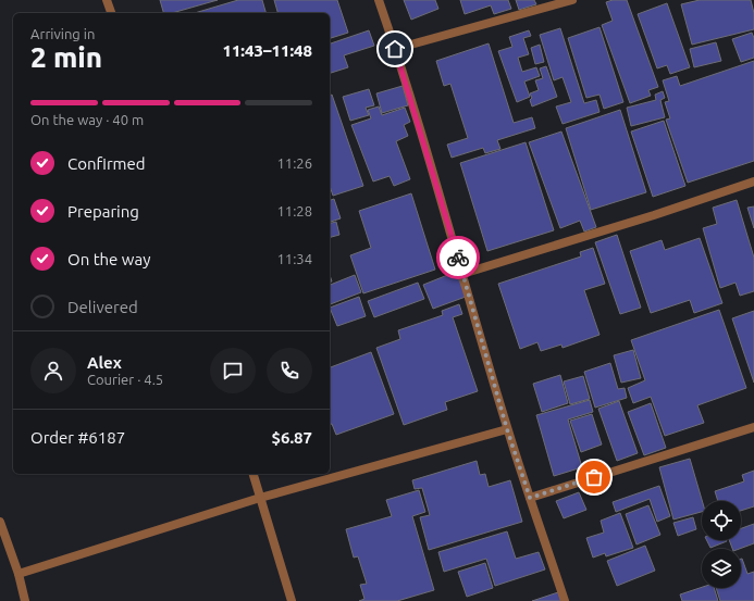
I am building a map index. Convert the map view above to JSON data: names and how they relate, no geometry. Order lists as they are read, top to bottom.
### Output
{
  "page": {
    "heading": ["2 min", "Arriving in", "11:43–11:48"],
    "panel": [
      "Alex",
      "Courier · 4.5",
      "Order #6187",
      "$6.87"
    ],
    "bar": "On the way · 40 m",
    "list": [
      ["Confirmed", "11:26"],
      ["Preparing", "11:28"],
      ["On the way", "11:34"],
      "Delivered"
    ]
  }
}
